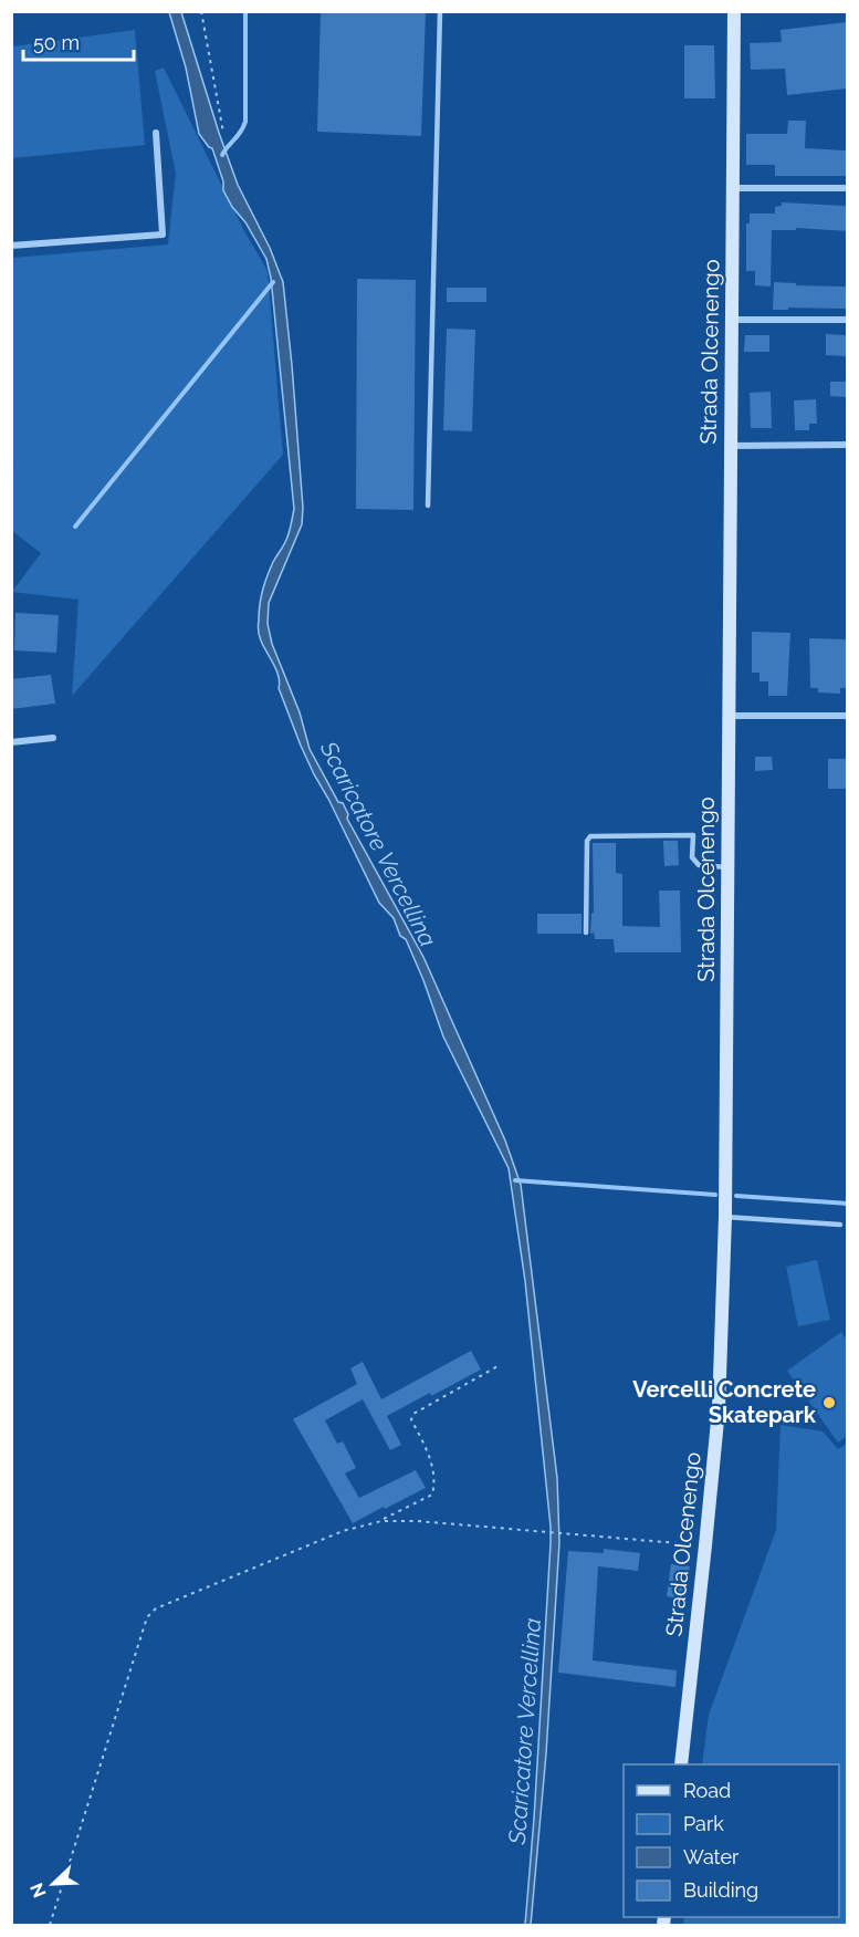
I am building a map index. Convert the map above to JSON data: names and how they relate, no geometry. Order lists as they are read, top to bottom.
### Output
{
  "streets": {
    "street": ["Strada Olcenengo"]
  },
  "water": ["Scaricatore Vercellina"],
  "places": ["Vercelli Concrete Skatepark"],
  "legend": [
    "Road",
    "Park",
    "Water",
    "Building"
  ],
  "scale_bar": "50 m",
  "north": "bottom left"
}
